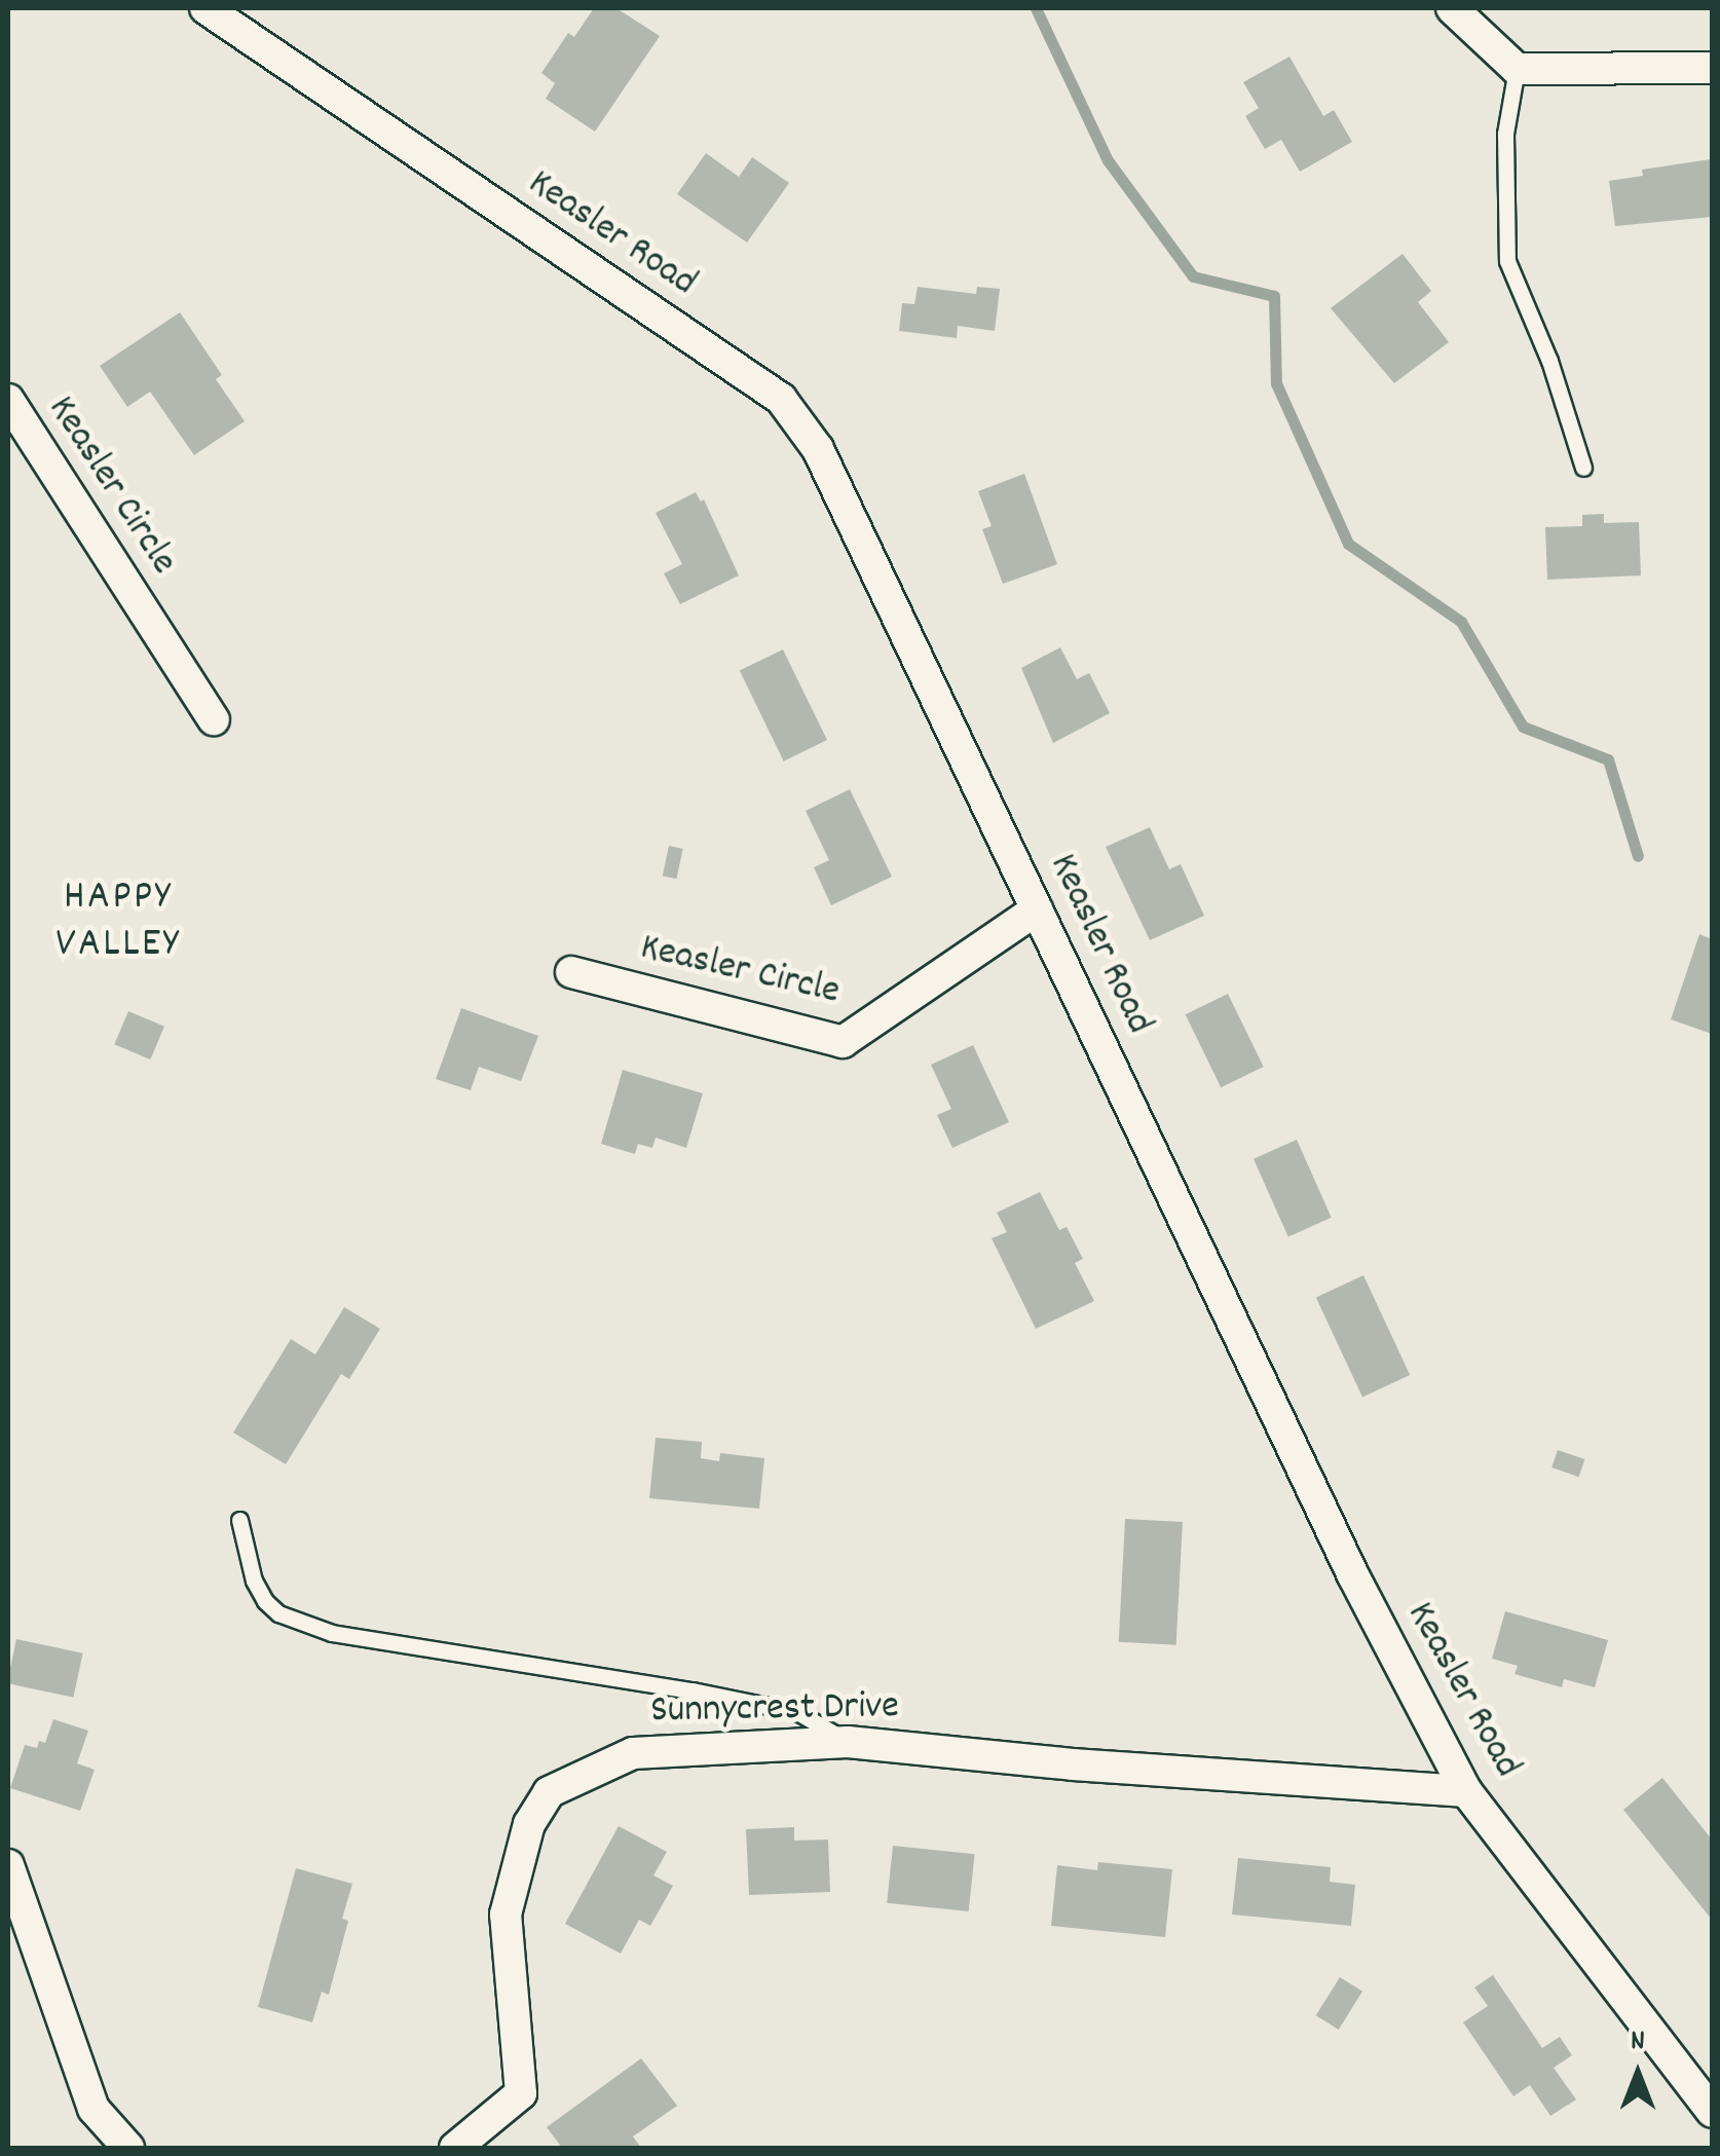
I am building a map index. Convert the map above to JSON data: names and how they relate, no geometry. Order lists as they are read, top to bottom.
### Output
{
  "streets": {
    "street": ["Keasler Road", "Keasler Circle", "Sunnycrest Drive"]
  },
  "crossings": [
    ["Keasler Road", "Keasler Circle"],
    ["Keasler Road", "Sunnycrest Drive"]
  ],
  "districts": ["HAPPY VALLEY"],
  "north": "top"
}
